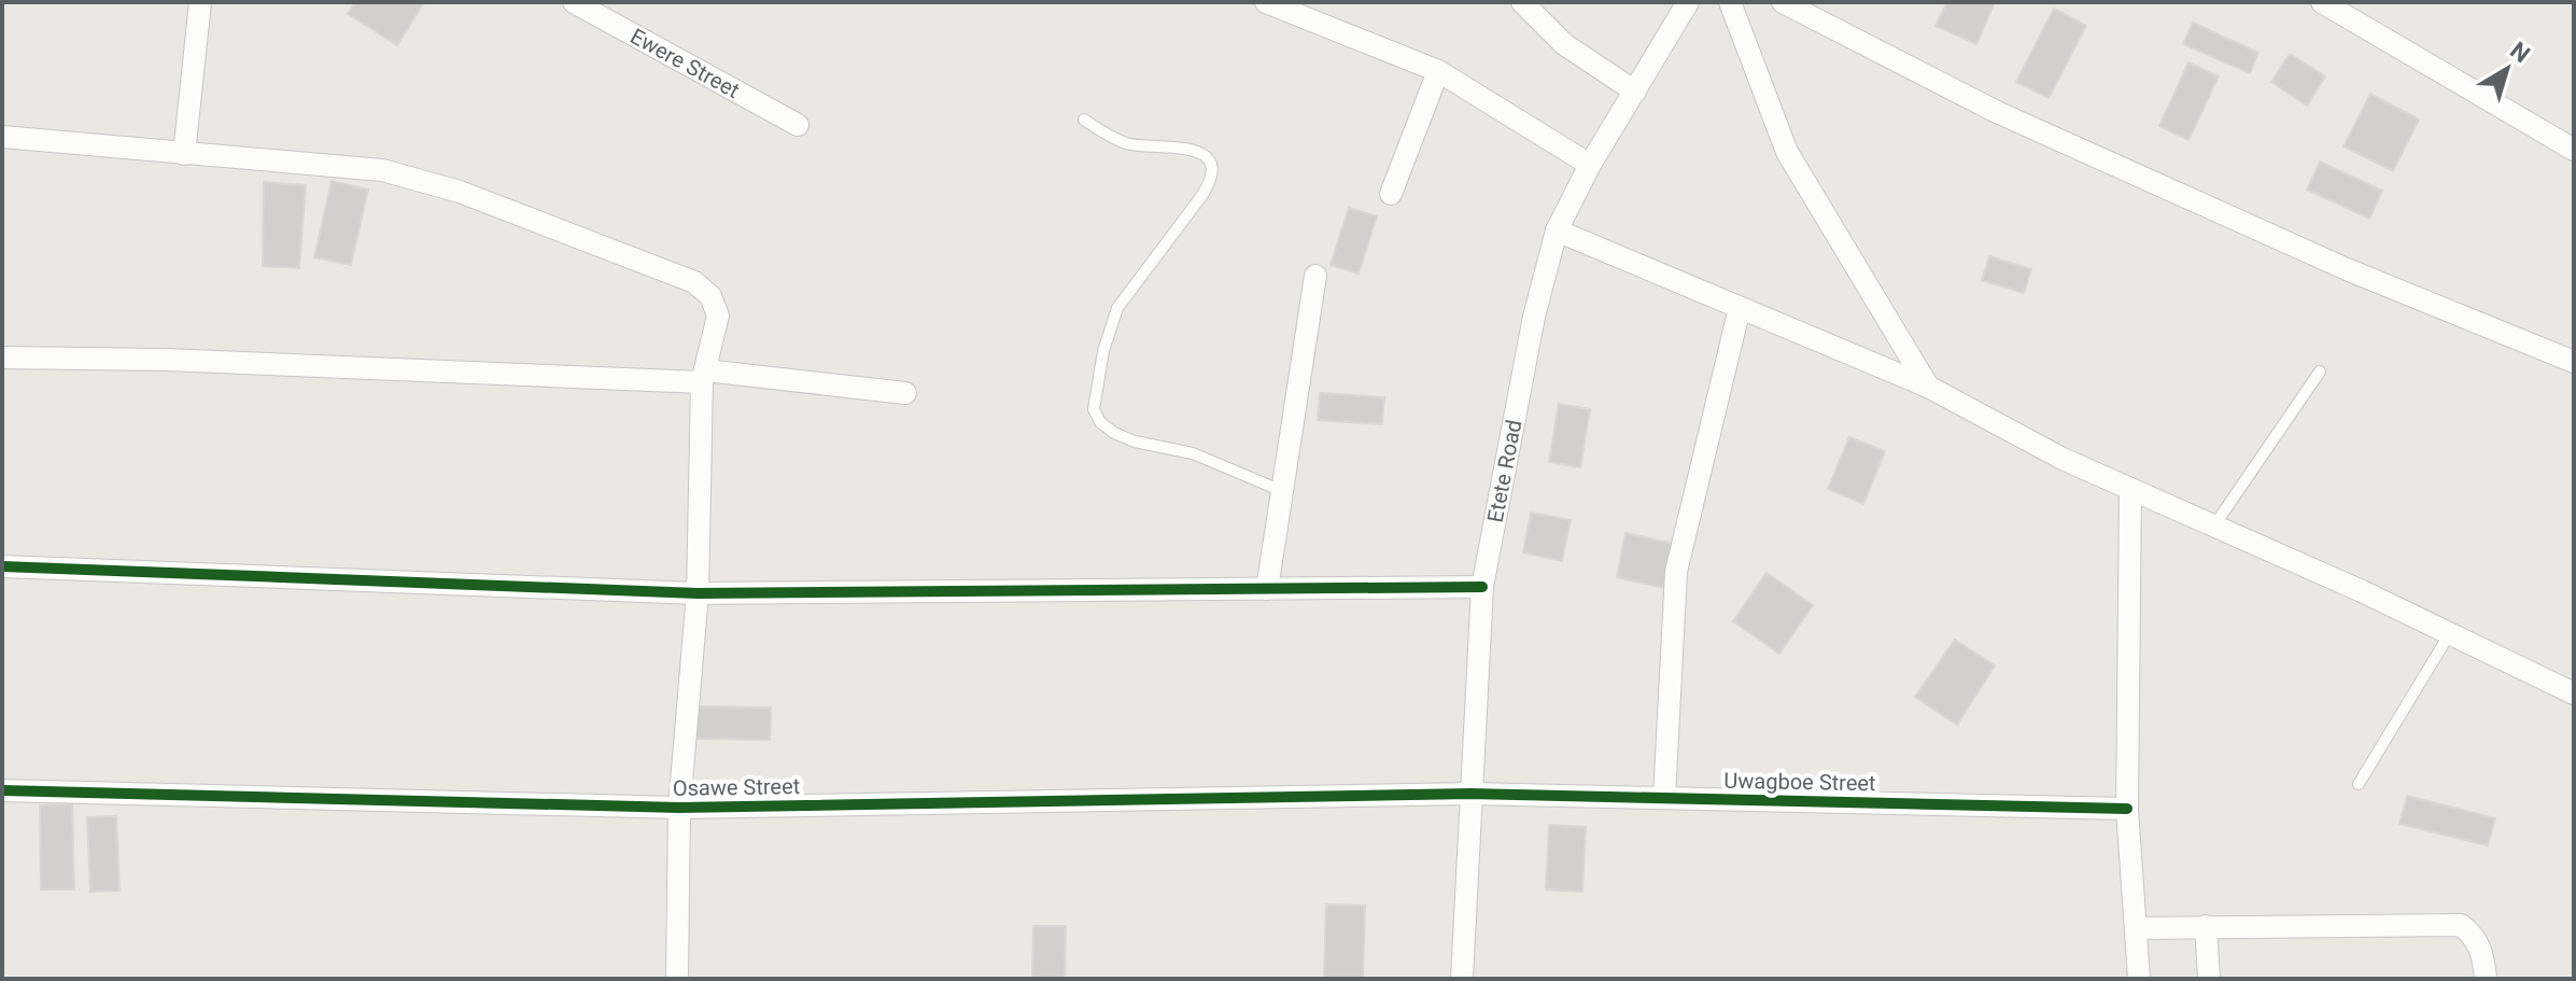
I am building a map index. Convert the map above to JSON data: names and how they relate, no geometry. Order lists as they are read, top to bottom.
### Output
{
  "streets": {
    "street": [
      "Ewere Street",
      "Etete Road",
      "Uwagboe Street",
      "Osawe Street"
    ]
  },
  "crossings": [
    ["Etete Road", "Uwagboe Street"],
    ["Etete Road", "Osawe Street"],
    ["Uwagboe Street", "Osawe Street"]
  ],
  "north": "top right"
}
